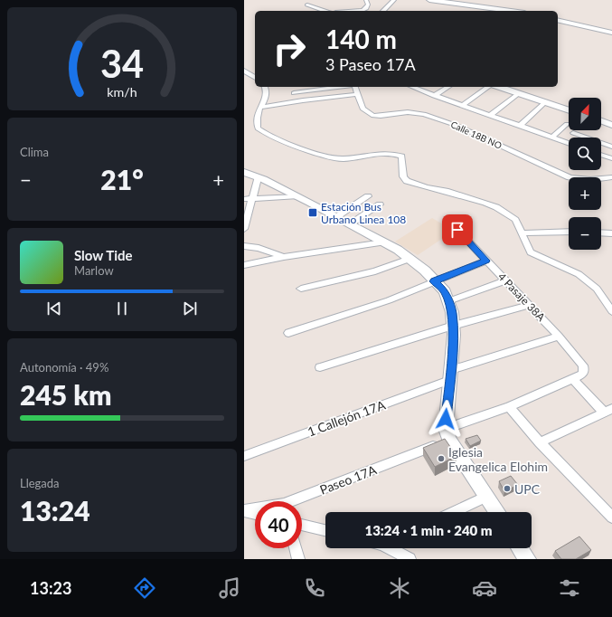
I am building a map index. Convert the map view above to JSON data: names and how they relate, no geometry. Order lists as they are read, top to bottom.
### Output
{
  "streets": {
    "street": [
      "Calle 18B NO",
      "4 Pasaje 38A",
      "1 Callejón 17A",
      "Paseo 17A"
    ]
  },
  "crossings": [
    ["4 Pasaje 38A", "1 Callejón 17A"],
    ["4 Pasaje 38A", "Paseo 17A"]
  ],
  "places": {
    "transit": ["Estación Bus Urbano Linea 108"],
    "other": ["Iglesia Evangelica Elohim", "UPC"]
  },
  "north": "top right",
  "page": {
    "turn": ["140 m", "3 Paseo 17A"],
    "map_buttons": ["+", "−"],
    "tile": [
      "Clima",
      ["Autonomía · 49%", "245 km"],
      ["Llegada", "13:24"]
    ],
    "heat": ["−", "21°", "+"],
    "song": ["Slow Tide", "Marlow"],
    "limit": "40",
    "trip": "13:24 · 1 min · 240 m",
    "tabs": "13:23",
    "gauge": ["34", "km/h"]
  }
}
